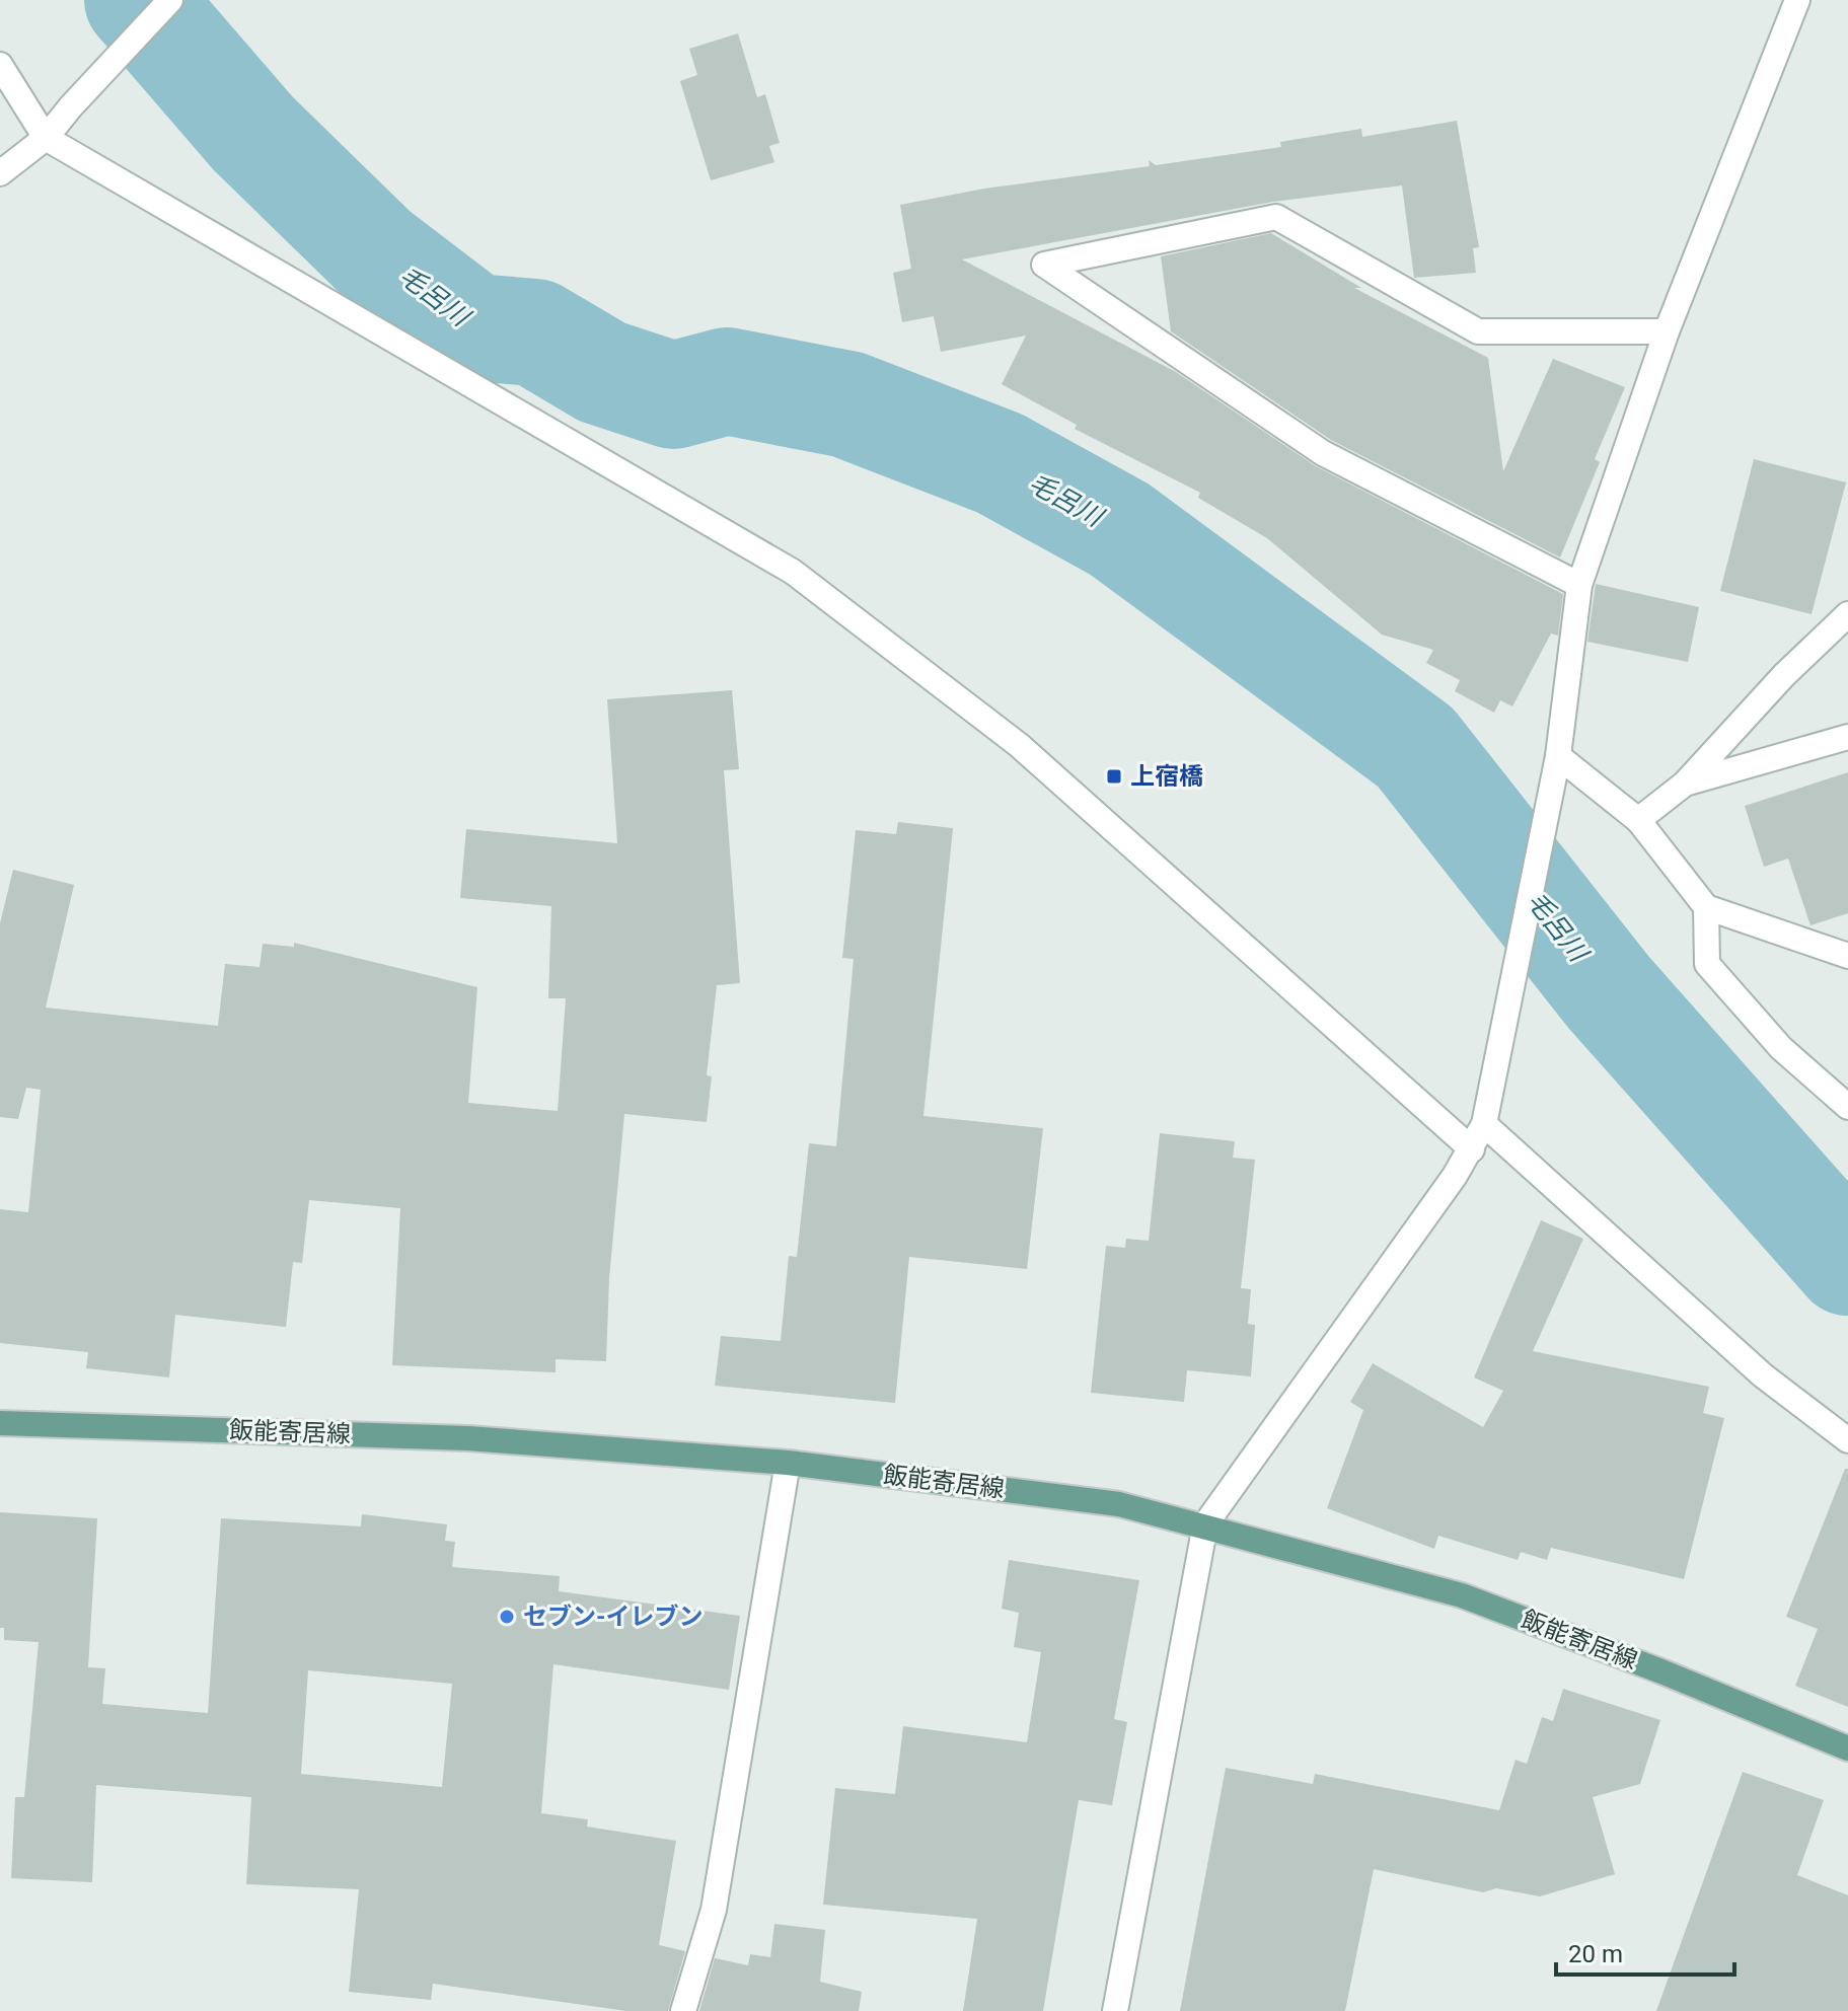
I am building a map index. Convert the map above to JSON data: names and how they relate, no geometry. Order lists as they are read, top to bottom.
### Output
{
  "streets": {
    "main road": ["飯能寄居線"]
  },
  "water": ["毛呂川"],
  "places": {
    "transit": ["上宿橋"],
    "other": ["セブン-イレブン"]
  },
  "scale_bar": "20 m"
}
